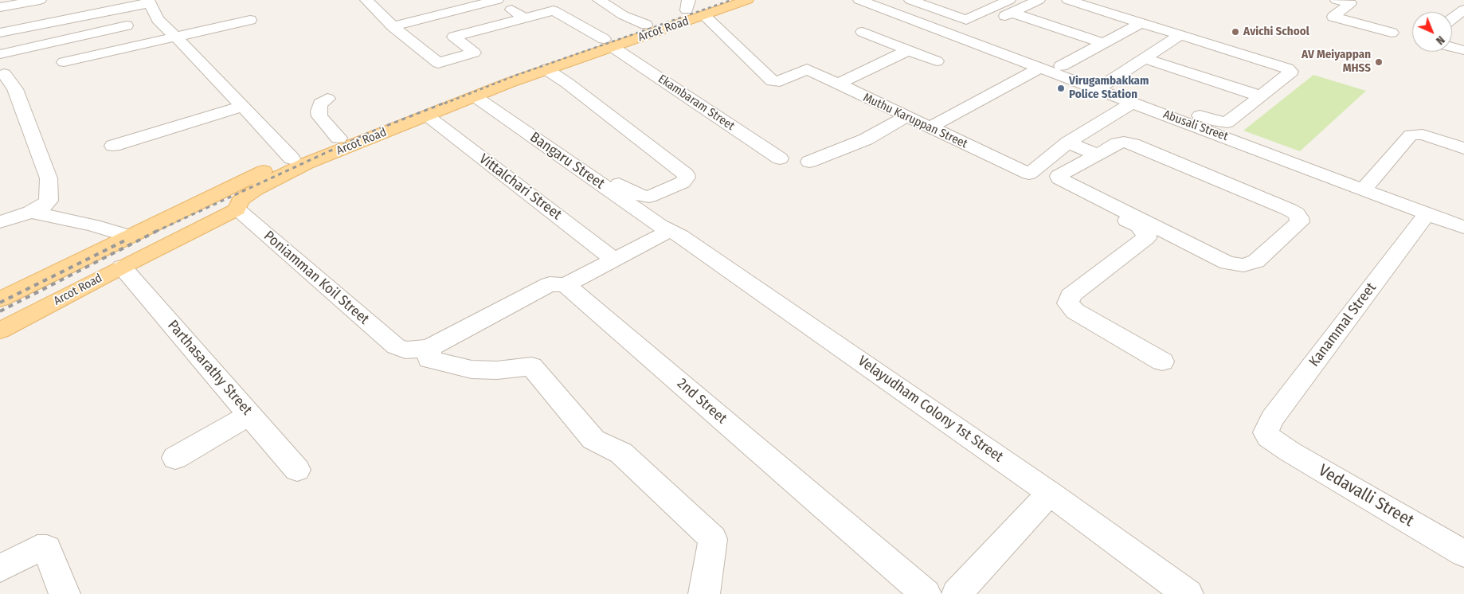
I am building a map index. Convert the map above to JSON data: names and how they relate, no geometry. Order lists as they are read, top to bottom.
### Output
{
  "streets": {
    "main road": ["Arcot Road"],
    "street": [
      "Ekambaram Street",
      "Muthu Karuppan Street",
      "Abusali Street",
      "Bangaru Street",
      "Vittalchari Street",
      "Poniamman Koil Street",
      "Kanammal Street",
      "Parthasarathy Street",
      "2nd Street",
      "Velayudham Colony 1st Street",
      "Vedavalli Street"
    ]
  },
  "crossings": [
    ["Arcot Road", "Ekambaram Street"],
    ["Arcot Road", "Muthu Karuppan Street"],
    ["Arcot Road", "Bangaru Street"],
    ["Arcot Road", "Vittalchari Street"],
    ["Arcot Road", "Poniamman Koil Street"],
    ["Arcot Road", "Parthasarathy Street"],
    ["Abusali Street", "Kanammal Street"],
    ["Bangaru Street", "Velayudham Colony 1st Street"],
    ["Kanammal Street", "Vedavalli Street"]
  ],
  "places": ["Avichi School", "AV Meiyappan MHSS", "Virugambakkam Police Station"],
  "north": "bottom right"
}
